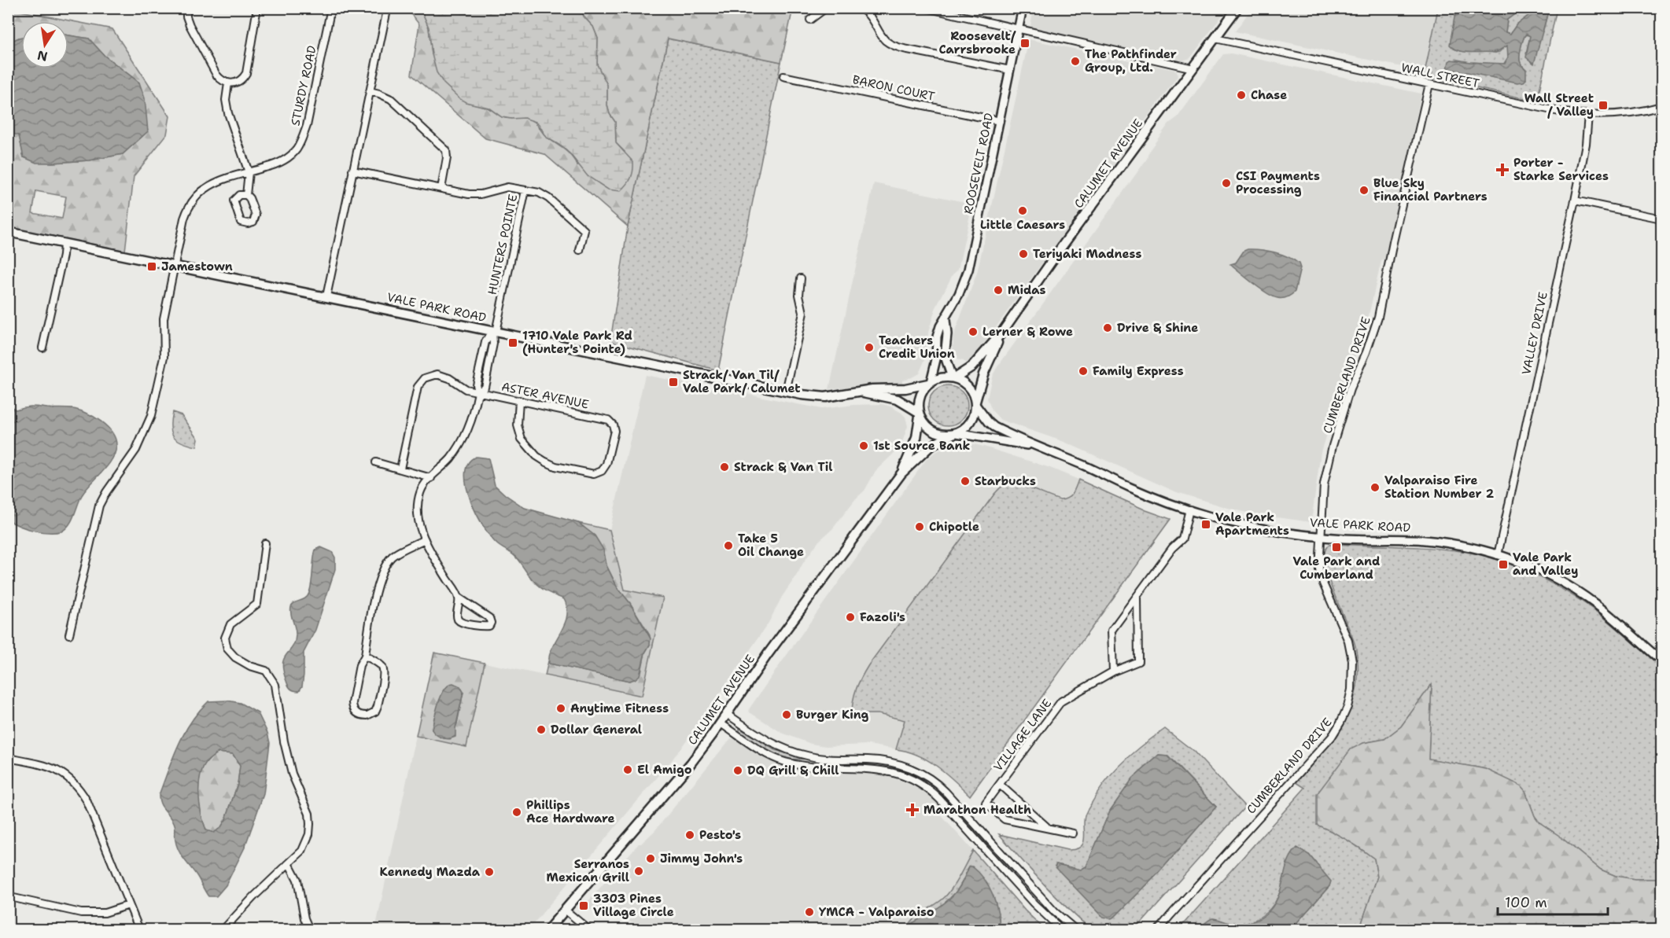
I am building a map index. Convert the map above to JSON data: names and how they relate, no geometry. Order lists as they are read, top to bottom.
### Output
{
  "streets": {
    "main road": ["CALUMET AVENUE", "VALE PARK ROAD"],
    "street": [
      "WALL STREET",
      "STURDY ROAD",
      "BARON COURT",
      "ROOSEVELT ROAD",
      "HUNTERS POINTE",
      "VALLEY DRIVE",
      "CUMBERLAND DRIVE",
      "ASTER AVENUE",
      "VILLAGE LANE"
    ]
  },
  "crossings": [
    ["WALL STREET", "CALUMET AVENUE"],
    ["WALL STREET", "VALLEY DRIVE"],
    ["WALL STREET", "CUMBERLAND DRIVE"],
    ["STURDY ROAD", "VALE PARK ROAD"],
    ["BARON COURT", "ROOSEVELT ROAD"],
    ["ROOSEVELT ROAD", "CALUMET AVENUE"],
    ["ROOSEVELT ROAD", "VALE PARK ROAD"],
    ["CALUMET AVENUE", "VALE PARK ROAD"],
    ["HUNTERS POINTE", "VALE PARK ROAD"],
    ["HUNTERS POINTE", "ASTER AVENUE"],
    ["VALE PARK ROAD", "VALLEY DRIVE"],
    ["VALE PARK ROAD", "CUMBERLAND DRIVE"]
  ],
  "places": {
    "transit": [
      "Roosevelt/ Carrsbrooke",
      "Wall Street / Valley",
      "Jamestown",
      "1710 Vale Park Rd (Hunter's Pointe)",
      "Strack/ Van Til/ Vale Park/ Calumet",
      "Vale Park Apartments",
      "Vale Park and Cumberland",
      "Vale Park and Valley",
      "3303 Pines Village Circle"
    ],
    "other": [
      "The Pathfinder Group, Ltd.",
      "Chase",
      "CSI Payments Processing",
      "Blue Sky Financial Partners",
      "Little Caesars",
      "Teriyaki Madness",
      "Midas",
      "Drive & Shine",
      "Lerner & Rowe",
      "Teachers Credit Union",
      "Family Express",
      "1st Source Bank",
      "Strack & Van Til",
      "Starbucks",
      "Valparaiso Fire Station Number 2",
      "Chipotle",
      "Take 5 Oil Change",
      "Fazoli's",
      "Anytime Fitness",
      "Burger King",
      "Dollar General",
      "El Amigo",
      "DQ Grill & Chill",
      "Phillips Ace Hardware",
      "Pesto's",
      "Jimmy John's",
      "Serranos Mexican Grill",
      "Kennedy Mazda",
      "YMCA - Valparaiso"
    ],
    "health": ["Porter - Starke Services", "Marathon Health"]
  },
  "scale_bar": "100 m",
  "north": "bottom"
}
